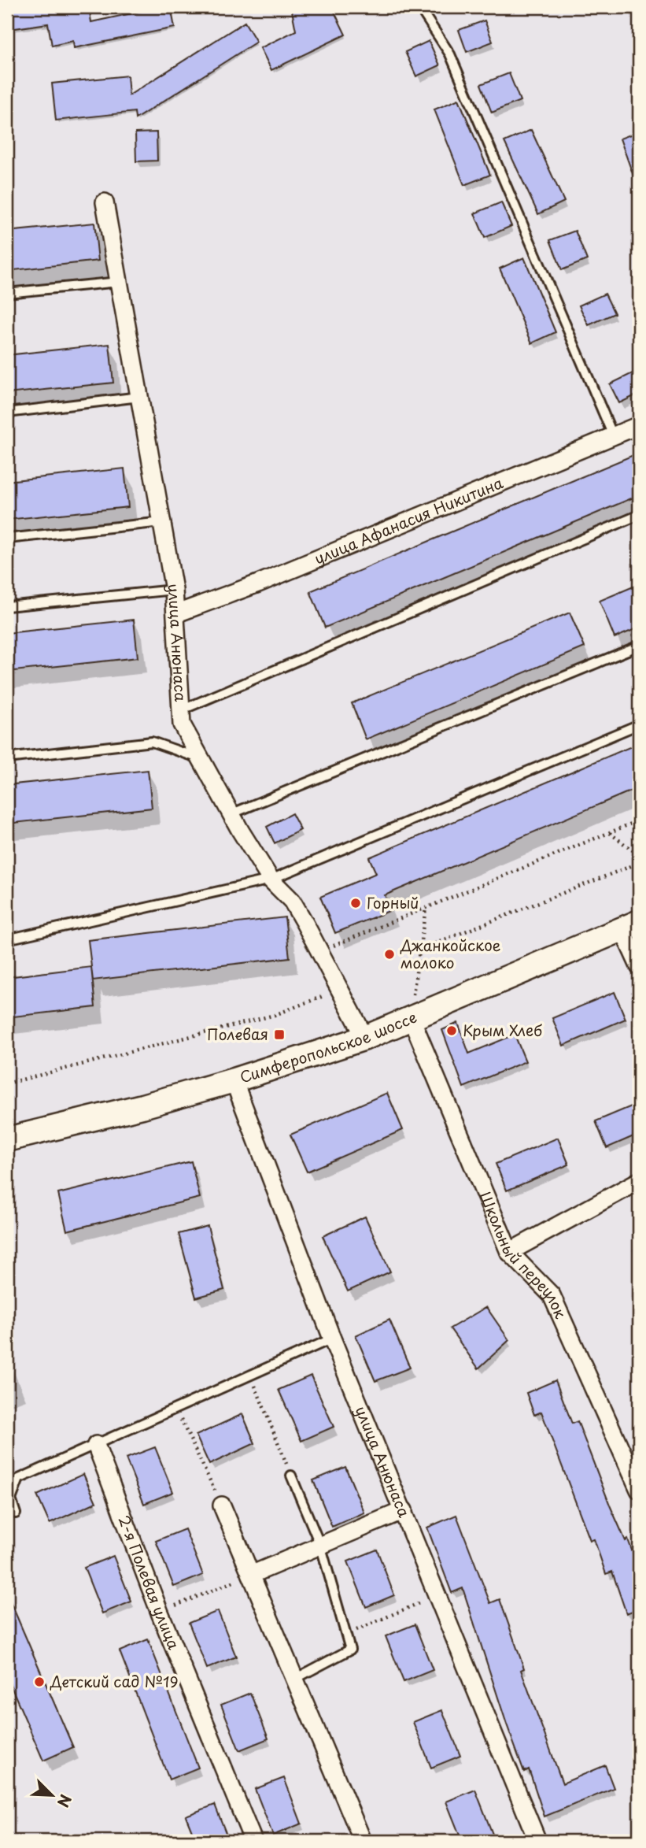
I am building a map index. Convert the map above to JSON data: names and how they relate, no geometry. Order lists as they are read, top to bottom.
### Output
{
  "streets": {
    "main road": ["Симферопольское шоссе"],
    "street": [
      "улица Афанасия Никитина",
      "улица Анюнаса",
      "Школьный переулок",
      "2-я Полевая улица"
    ]
  },
  "crossings": [
    ["улица Афанасия Никитина", "улица Анюнаса"],
    ["улица Анюнаса", "Симферопольское шоссе"],
    ["Симферопольское шоссе", "Школьный переулок"]
  ],
  "places": {
    "other": [
      "Горный",
      "Джанкойское молоко",
      "Крым Хлеб",
      "Детский сад №19"
    ],
    "transit": ["Полевая"]
  },
  "north": "bottom right"
}
